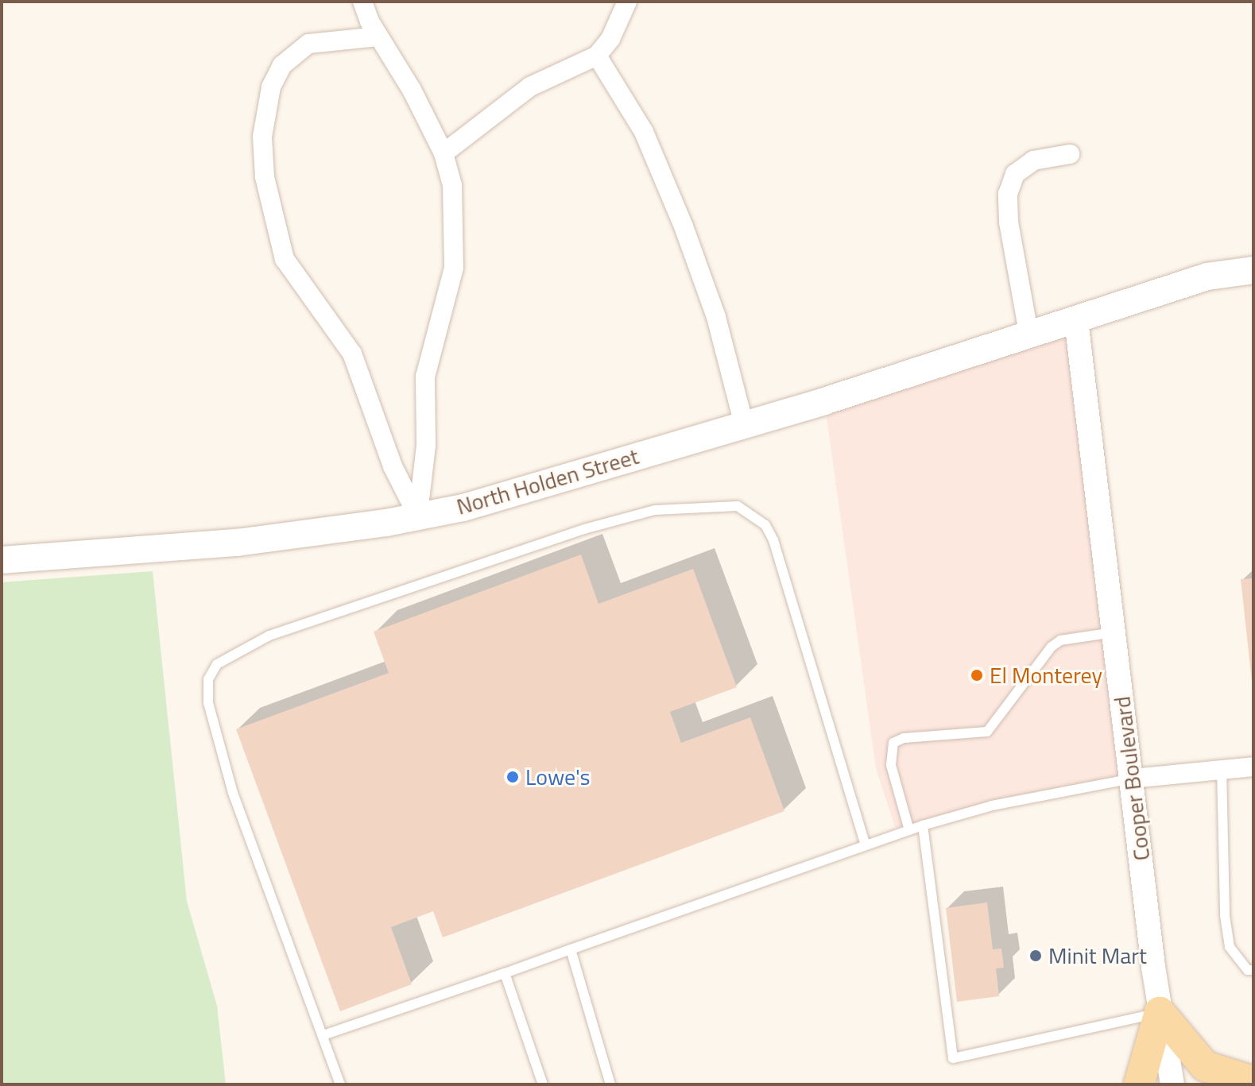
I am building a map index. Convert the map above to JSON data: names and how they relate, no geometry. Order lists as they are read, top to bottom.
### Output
{
  "streets": {
    "main road": ["North Holden Street"],
    "street": ["Cooper Boulevard"]
  },
  "crossings": [
    ["North Holden Street", "Cooper Boulevard"]
  ],
  "places": ["El Monterey", "Lowe's", "Minit Mart"]
}
